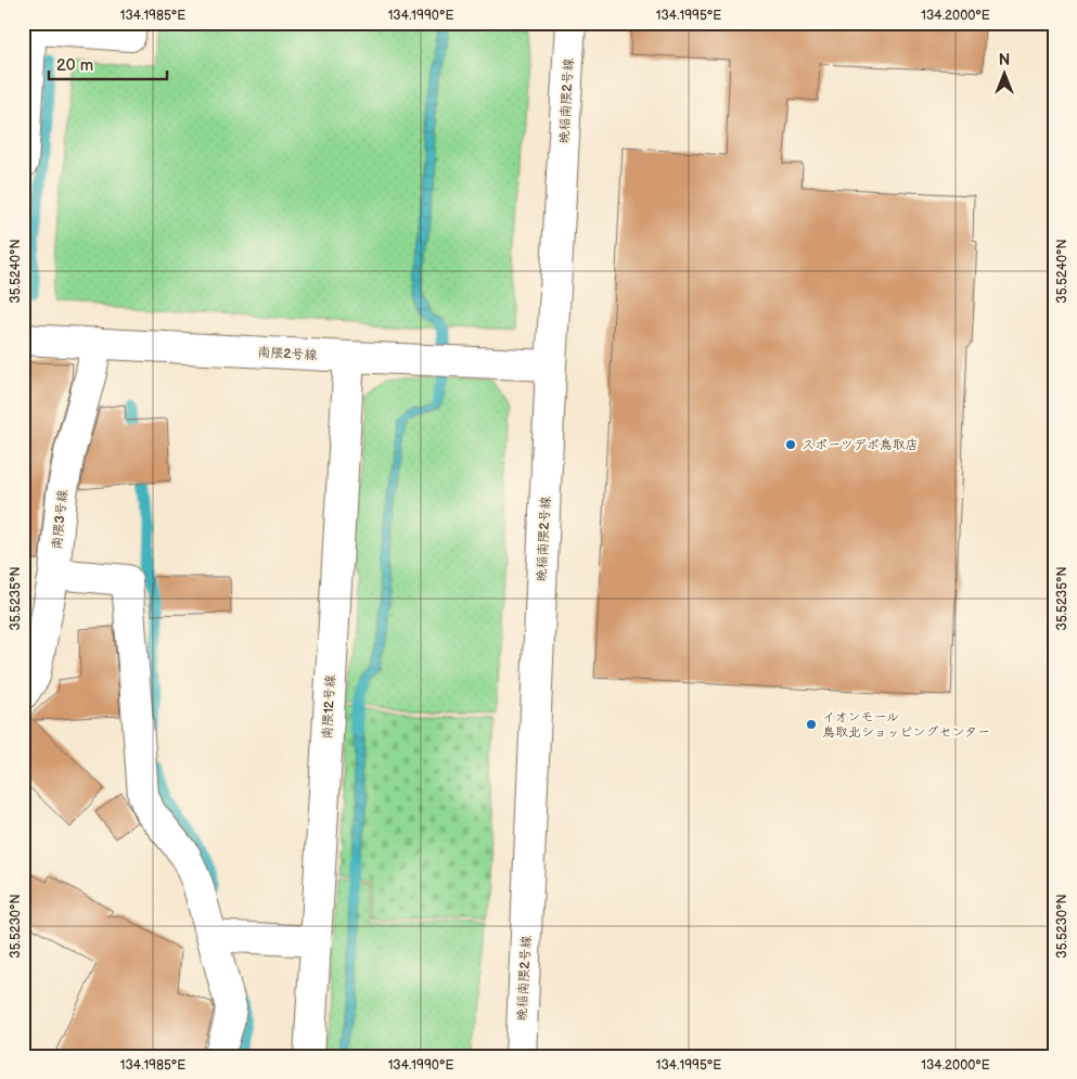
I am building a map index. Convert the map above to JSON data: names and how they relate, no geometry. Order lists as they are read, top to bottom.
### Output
{
  "streets": {
    "street": [
      "晩稲南隈2号線",
      "南隈2号線",
      "南隈3号線",
      "南隈12号線"
    ]
  },
  "crossings": [
    ["晩稲南隈2号線", "南隈2号線"],
    ["南隈2号線", "南隈3号線"],
    ["南隈2号線", "南隈12号線"]
  ],
  "places": ["スポーツデポ鳥取店", "イオンモール 鳥取北ショッピングセンター"],
  "scale_bar": "20 m",
  "north": "top",
  "coordinates": [
    "134.1985°E",
    "134.1990°E",
    "134.1995°E",
    "134.2000°E",
    "35.5240°N",
    "35.5235°N",
    "35.5230°N"
  ]
}
